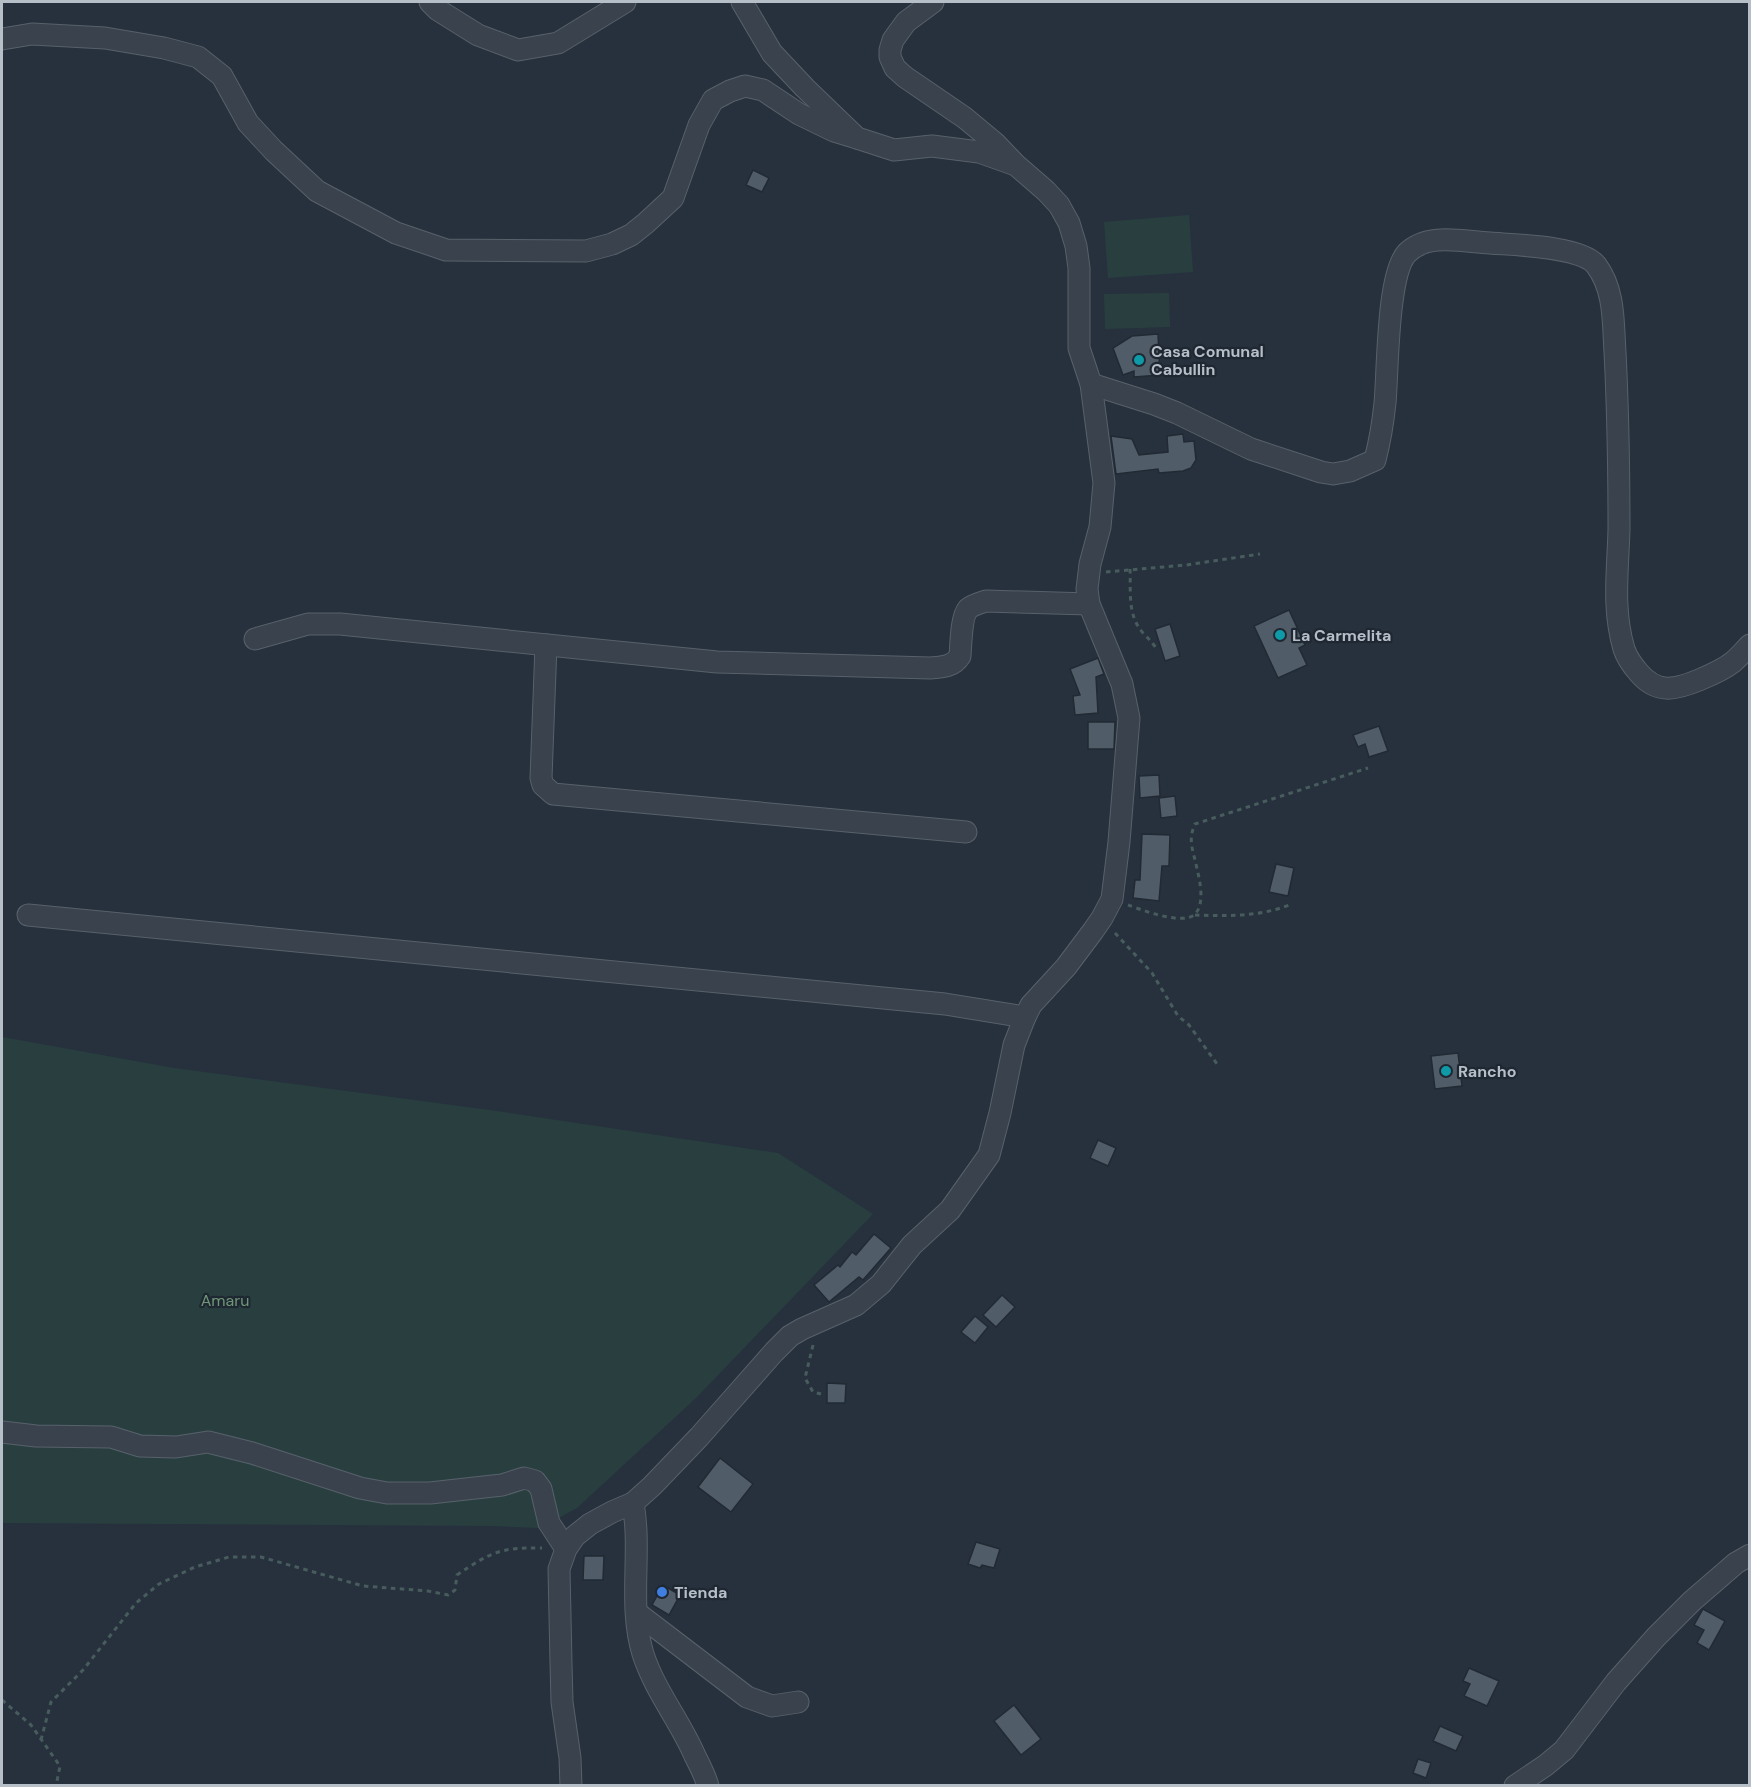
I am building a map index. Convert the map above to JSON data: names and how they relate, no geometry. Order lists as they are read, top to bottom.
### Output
{
  "parks": ["Amaru"],
  "places": [
    "Casa Comunal Cabullin",
    "La Carmelita",
    "Rancho",
    "Tienda"
  ]
}
